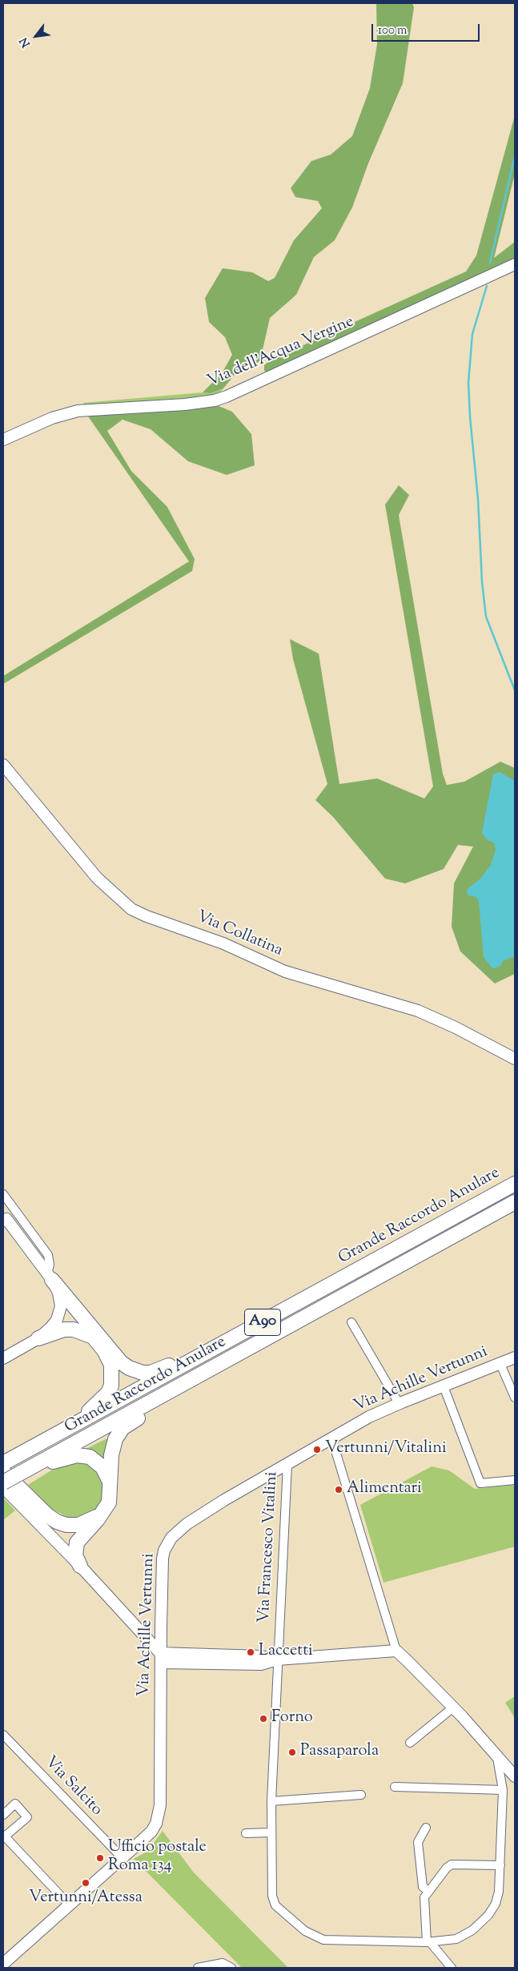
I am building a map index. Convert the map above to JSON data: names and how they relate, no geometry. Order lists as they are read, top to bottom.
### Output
{
  "streets": {
    "highway": ["Grande Raccordo Anulare", "A90"],
    "street": [
      "Via dell'Acqua Vergine",
      "Via Collatina",
      "Via Achille Vertunni",
      "Via Francesco Vitalini",
      "Via Salcito"
    ]
  },
  "crossings": [
    ["Via Achille Vertunni", "Via Francesco Vitalini"],
    ["Via Achille Vertunni", "Via Salcito"]
  ],
  "places": [
    "Vertunni/Vitalini",
    "Alimentari",
    "Laccetti",
    "Forno",
    "Passaparola",
    "Ufficio postale Roma 134",
    "Vertunni/Atessa"
  ],
  "scale_bar": "100 m",
  "north": "bottom left"
}
